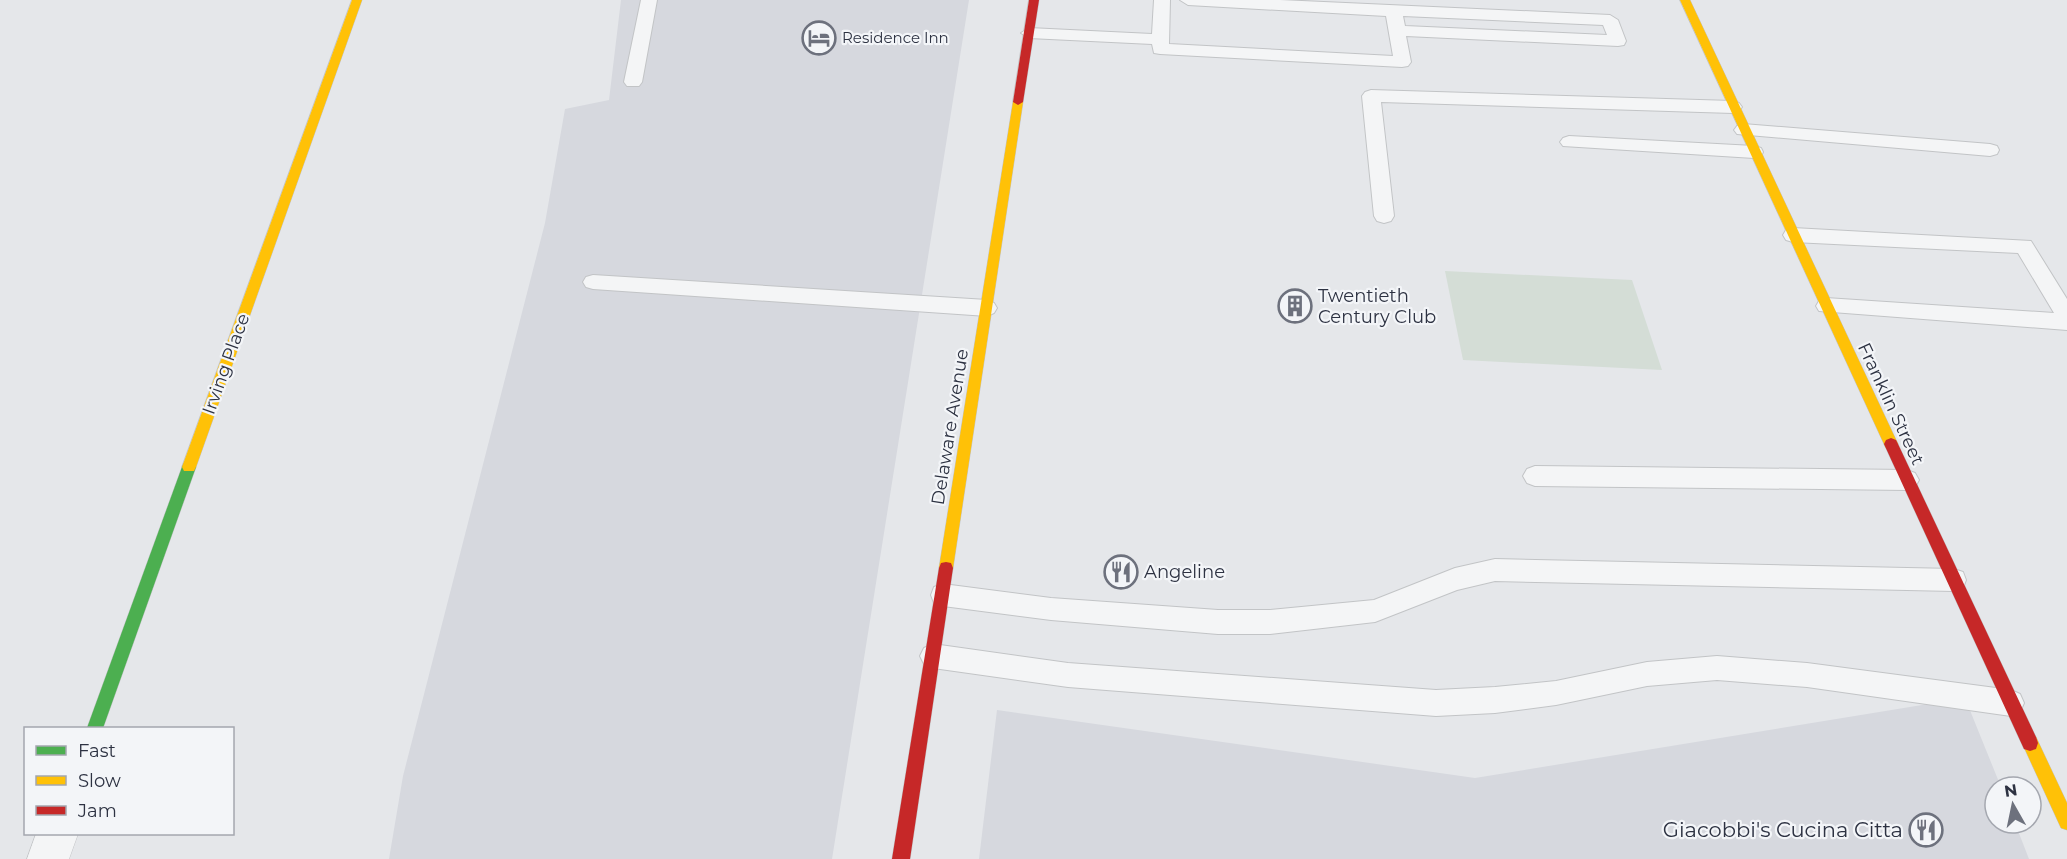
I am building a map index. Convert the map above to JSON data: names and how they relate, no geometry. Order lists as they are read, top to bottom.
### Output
{
  "streets": {
    "street": ["Irving Place", "Franklin Street", "Delaware Avenue"]
  },
  "places": {
    "hotel": ["Residence Inn"],
    "building": ["Twentieth Century Club"],
    "restaurant": ["Angeline", "Giacobbi's Cucina Citta"]
  },
  "legend": ["Fast", "Slow", "Jam"],
  "north": "top"
}
